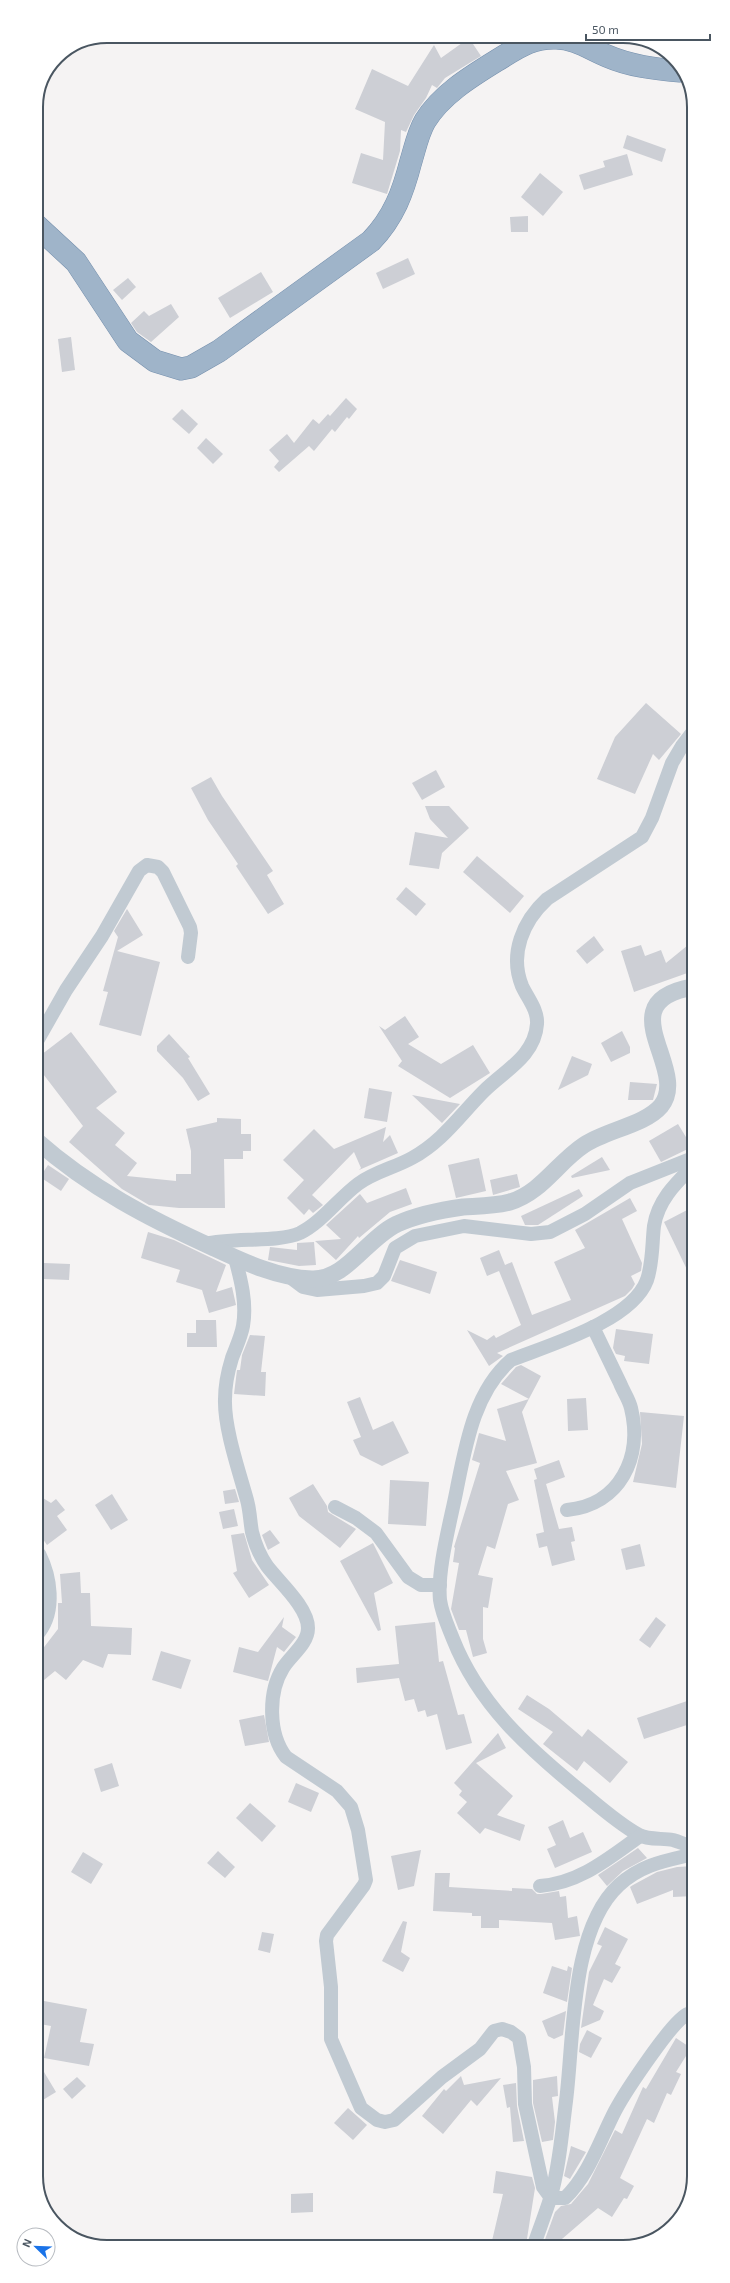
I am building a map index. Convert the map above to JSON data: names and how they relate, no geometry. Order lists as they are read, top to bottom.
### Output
{
  "scale_bar": "50 m",
  "north": "top left"
}
